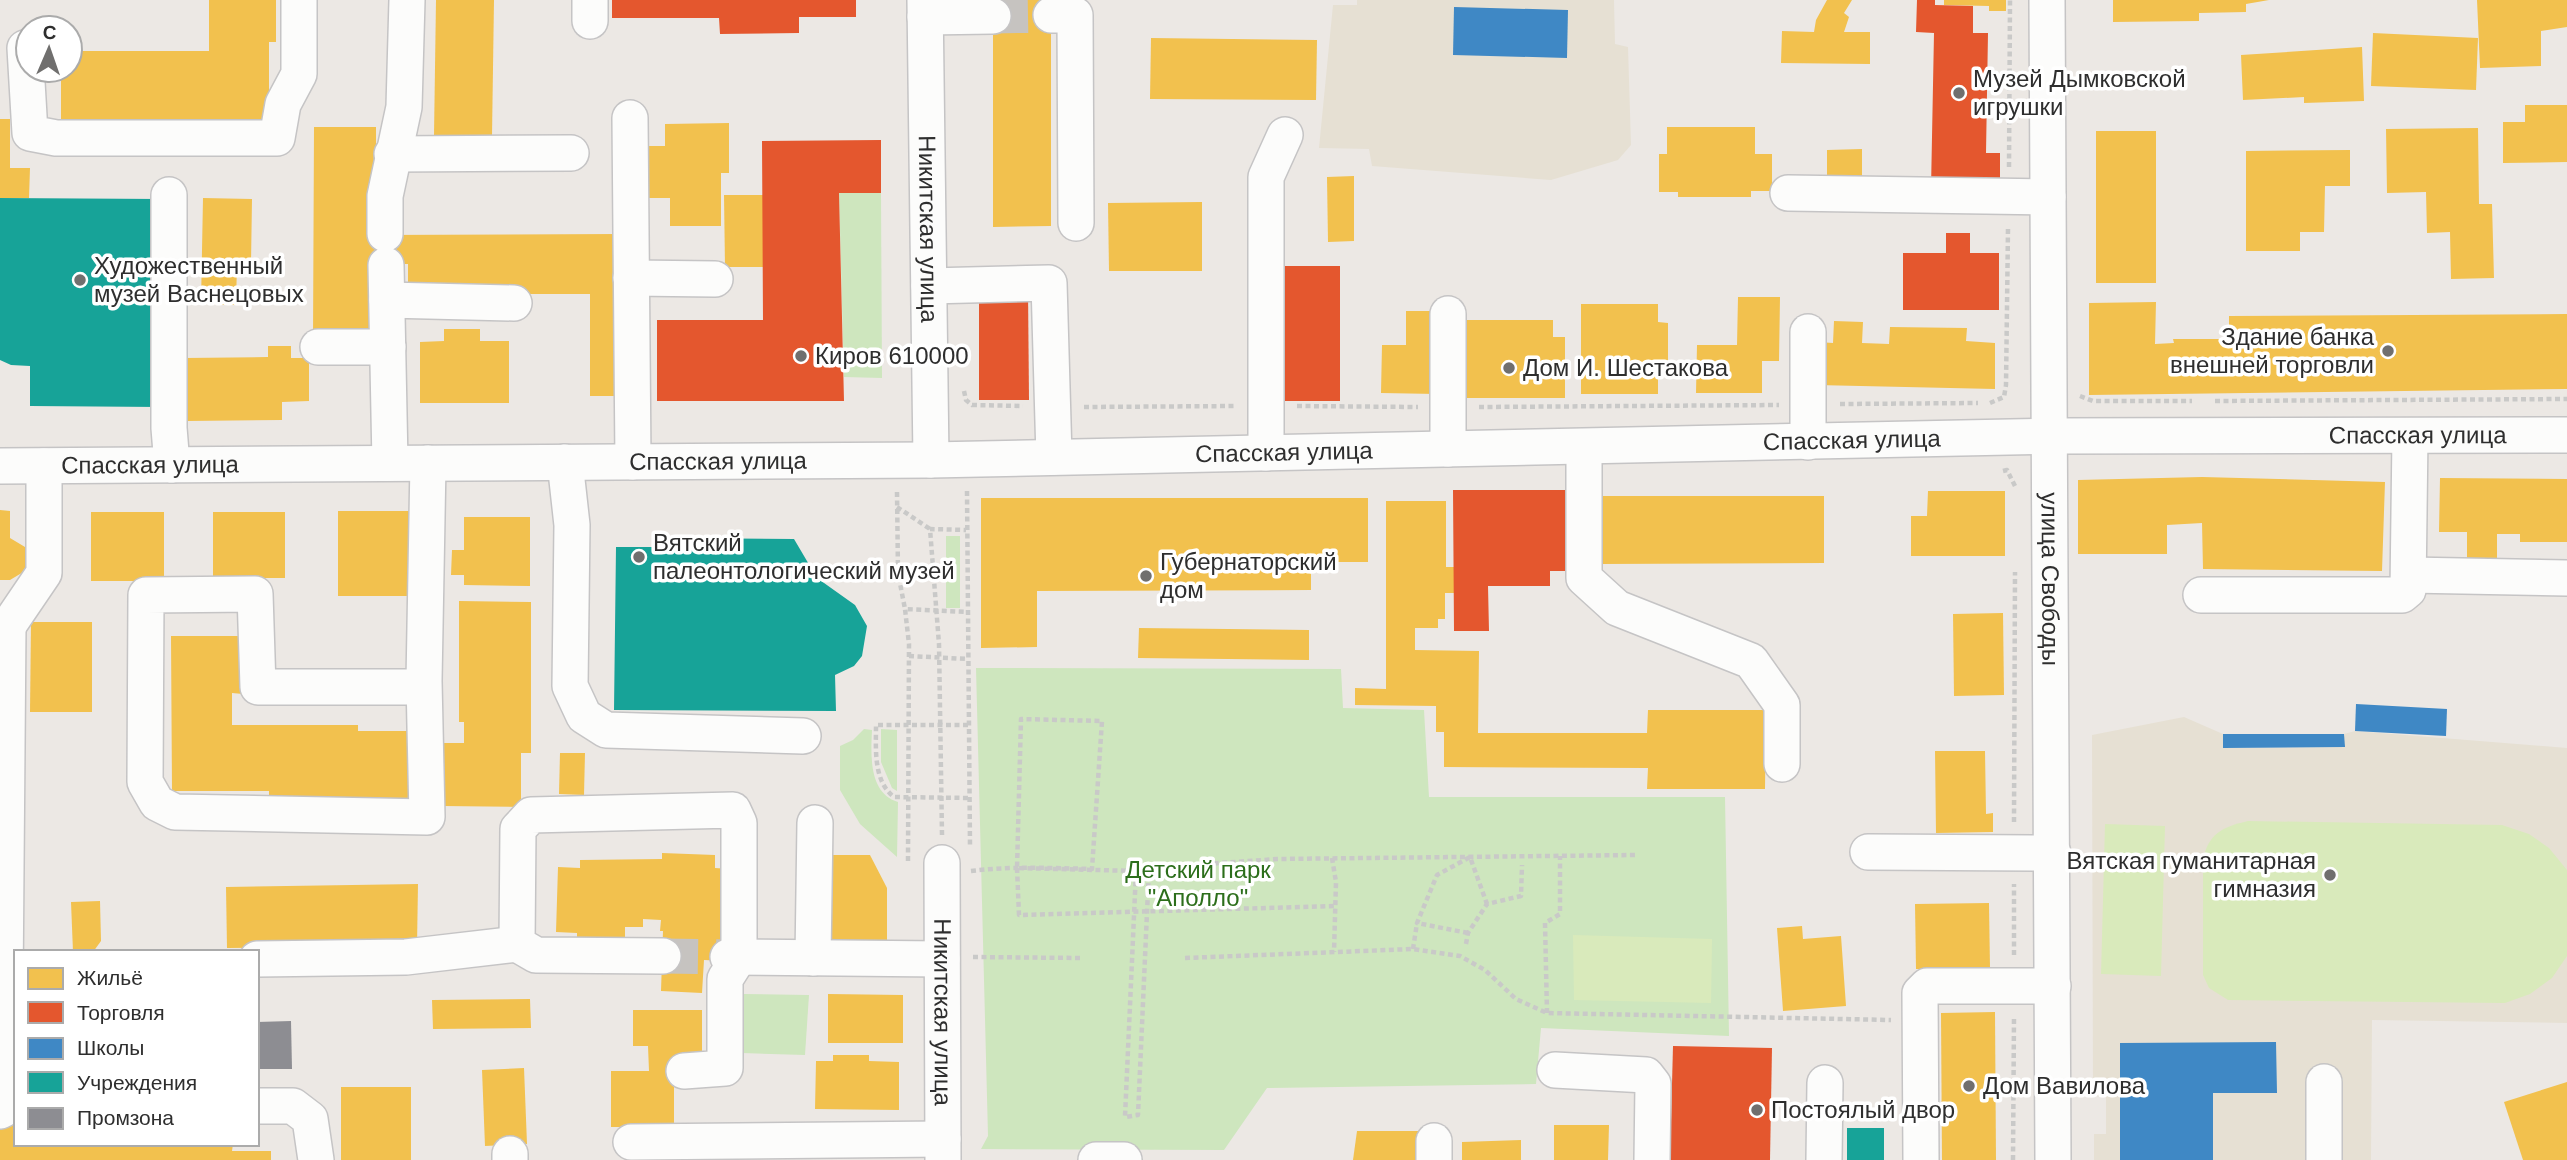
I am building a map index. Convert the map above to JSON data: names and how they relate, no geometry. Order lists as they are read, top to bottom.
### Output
{
  "streets": {
    "street": ["Никитская улица", "Спасская улица", "улица Свободы"]
  },
  "crossings": [
    ["Никитская улица", "Спасская улица"],
    ["Спасская улица", "улица Свободы"]
  ],
  "parks": ["Детский парк \"Аполло\""],
  "places": [
    "Музей Дымковской игрушки",
    "Художественный музей Васнецовых",
    "Здание банка внешней торговли",
    "Киров 610000",
    "Дом И. Шестакова",
    "Вятский палеонтологический музей",
    "Губернаторский дом",
    "Вятская гуманитарная гимназия",
    "Дом Вавилова",
    "Постоялый двор"
  ],
  "legend": [
    "Жильё",
    "Торговля",
    "Школы",
    "Учреждения",
    "Промзона"
  ],
  "north": "top"
}
